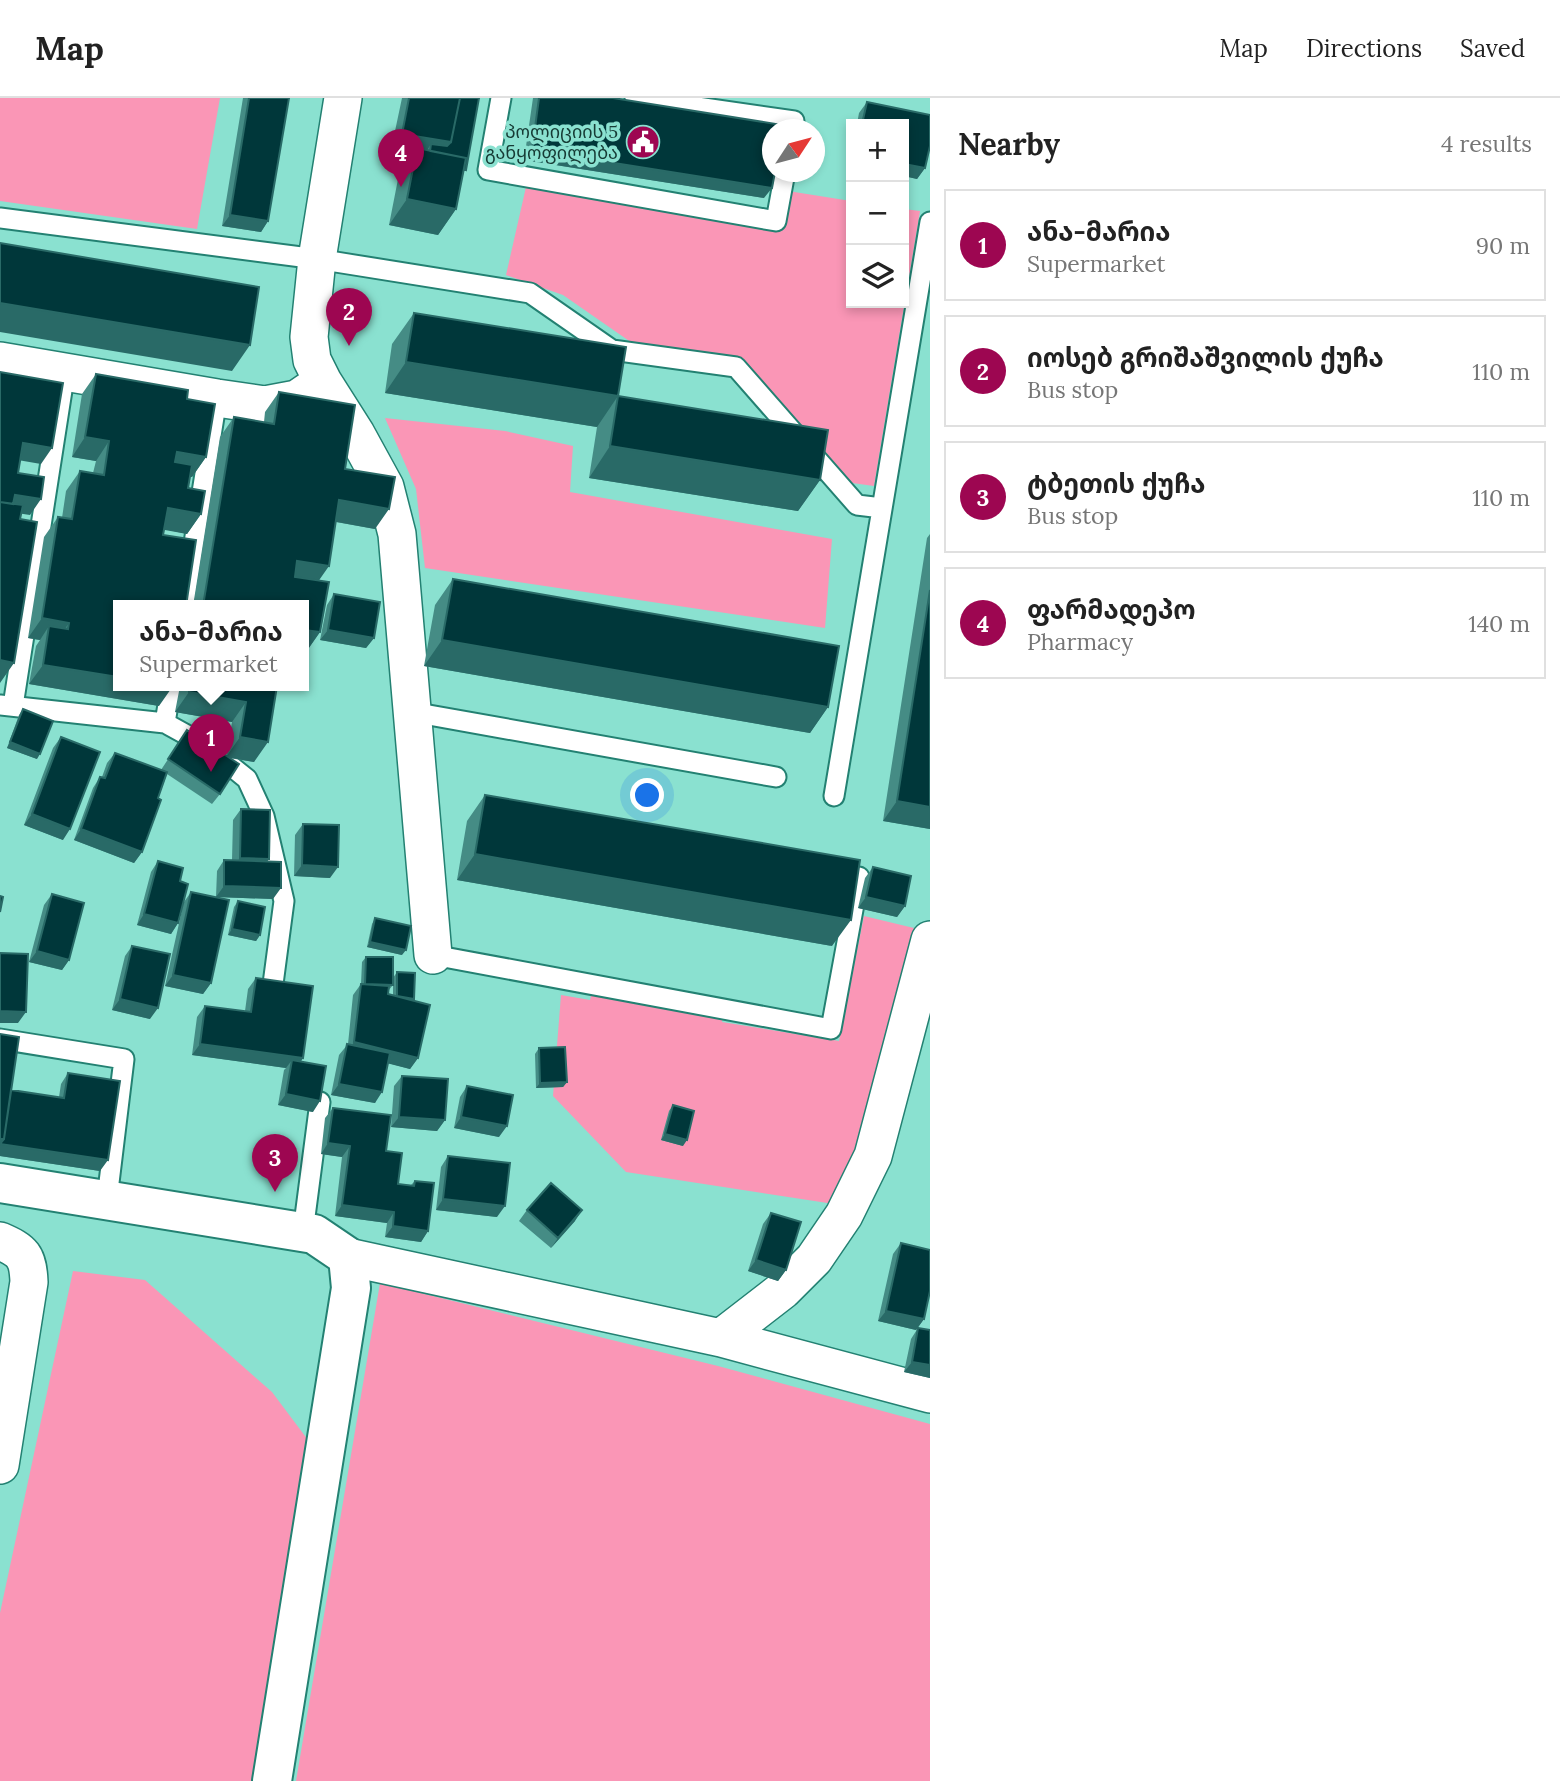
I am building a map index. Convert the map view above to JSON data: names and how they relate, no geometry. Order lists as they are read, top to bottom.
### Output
{
  "places": {
    "public building": ["პოლიციის 5 განყოფილება"]
  },
  "north": "top right",
  "page": {
    "header": "Map",
    "nav": ["Map", "Directions", "Saved"],
    "heading": ["Nearby", "4 results"],
    "map_buttons": ["+", "−"],
    "pins": [
      "4",
      "2",
      "1",
      "3"
    ],
    "list": [
      {
        "mark": "1",
        "name": "ანა-მარია",
        "note": "Supermarket",
        "value": "90 m"
      },
      {
        "mark": "2",
        "name": "იოსებ გრიშაშვილის ქუჩა",
        "note": "Bus stop",
        "value": "110 m"
      },
      {
        "mark": "3",
        "name": "ტბეთის ქუჩა",
        "note": "Bus stop",
        "value": "110 m"
      },
      {
        "mark": "4",
        "name": "ფარმადეპო",
        "note": "Pharmacy",
        "value": "140 m"
      }
    ],
    "popup": ["ანა-მარია", "Supermarket"]
  }
}
